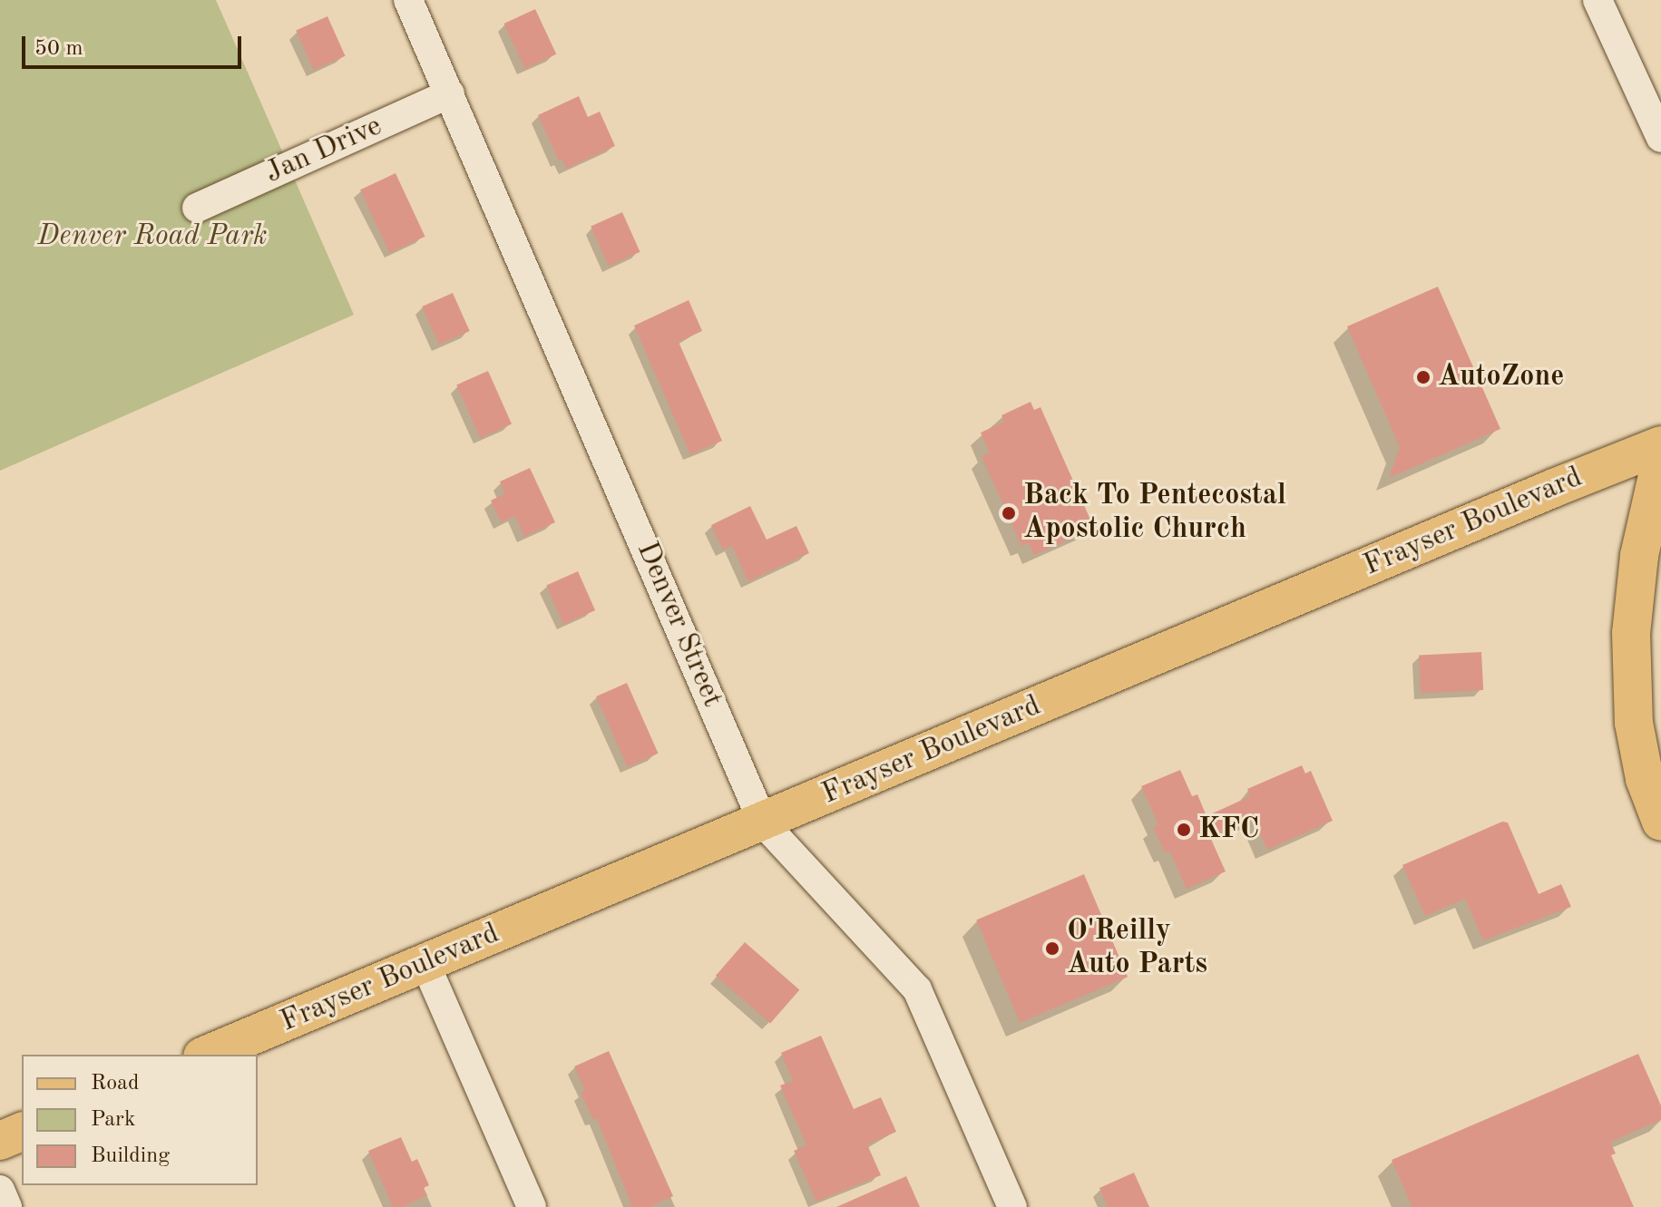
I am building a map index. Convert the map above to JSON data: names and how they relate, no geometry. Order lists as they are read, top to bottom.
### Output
{
  "streets": {
    "main road": ["Frayser Boulevard"],
    "street": ["Jan Drive", "Denver Street"]
  },
  "crossings": [
    ["Jan Drive", "Denver Street"],
    ["Frayser Boulevard", "Denver Street"]
  ],
  "parks": ["Denver Road Park"],
  "places": [
    "AutoZone",
    "Back To Pentecostal Apostolic Church",
    "KFC",
    "O'Reilly Auto Parts"
  ],
  "legend": ["Road", "Park", "Building"],
  "scale_bar": "50 m"
}
